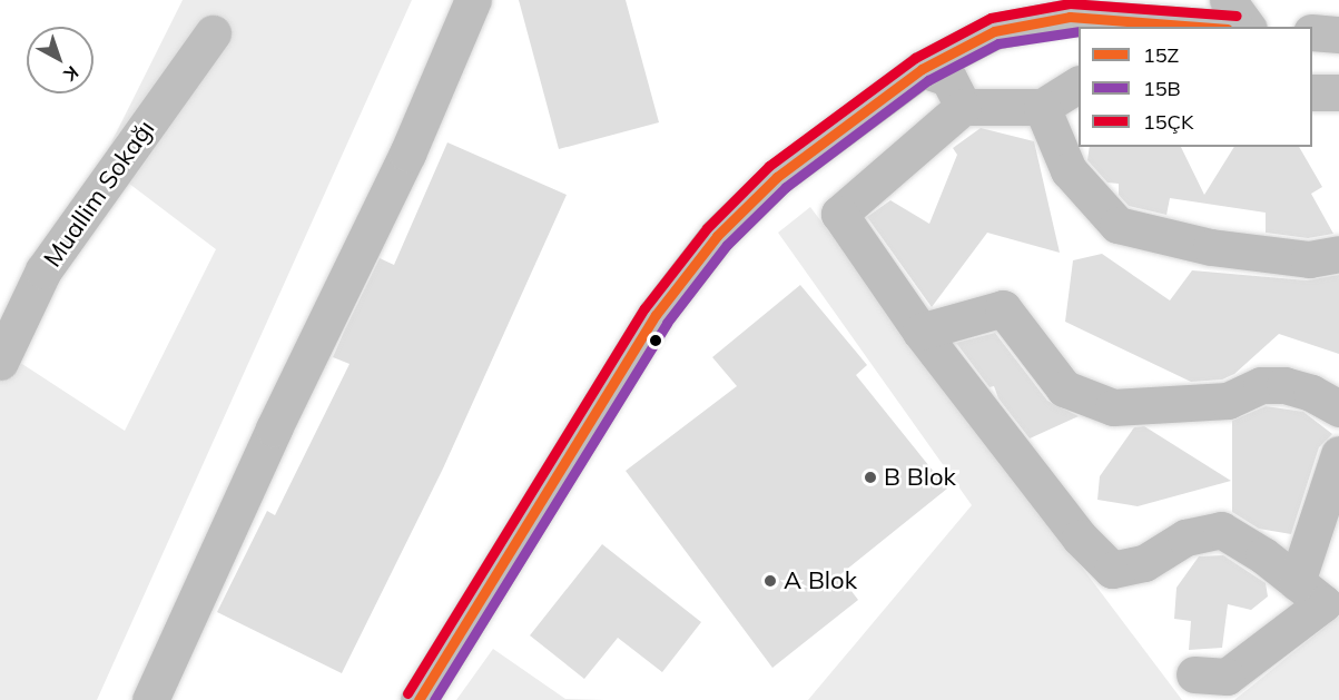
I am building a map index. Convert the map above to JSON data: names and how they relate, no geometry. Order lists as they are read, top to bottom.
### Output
{
  "streets": {
    "street": ["Muallim Sokağı"]
  },
  "places": ["B Blok", "A Blok"],
  "lines": ["transit line 15ÇK", "transit line 15Z", "transit line 15B"],
  "legend": ["15Z", "15B", "15ÇK"],
  "north": "bottom right"
}
